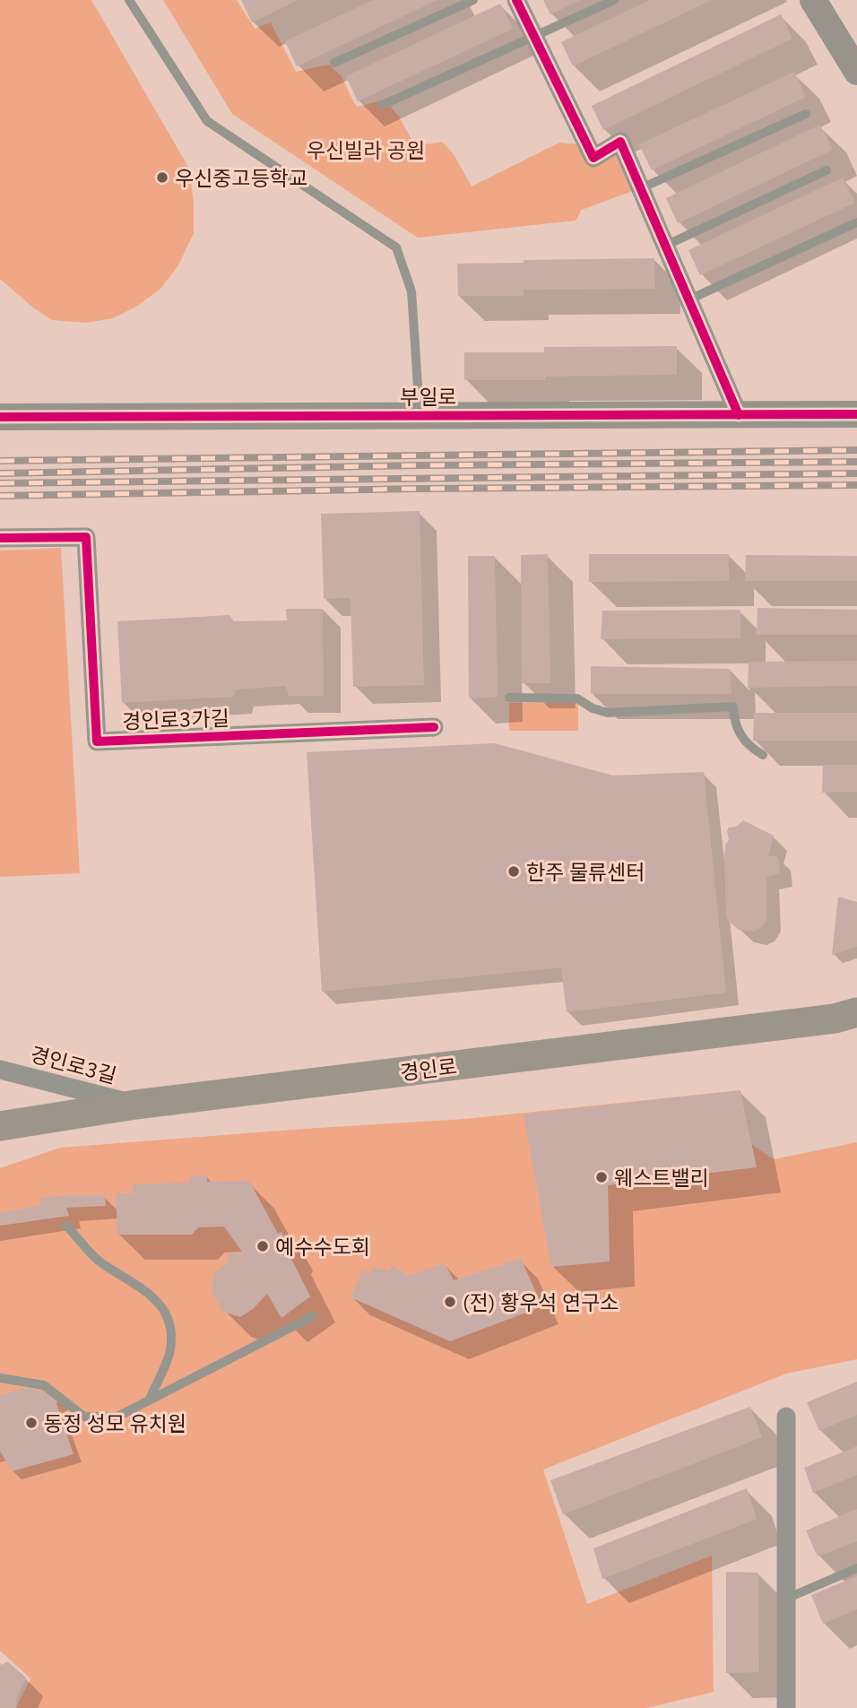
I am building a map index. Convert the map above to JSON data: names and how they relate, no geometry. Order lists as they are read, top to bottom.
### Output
{
  "streets": {
    "main road": ["경인로"],
    "street": ["부일로", "경인로3가길", "경인로3길"]
  },
  "crossings": [
    ["경인로3길", "경인로"]
  ],
  "parks": ["우신빌라 공원"],
  "places": [
    "우신중고등학교",
    "한주 물류센터",
    "웨스트밸리",
    "예수수도회",
    "(전) 황우석 연구소",
    "동정 성모 유치원"
  ]
}
